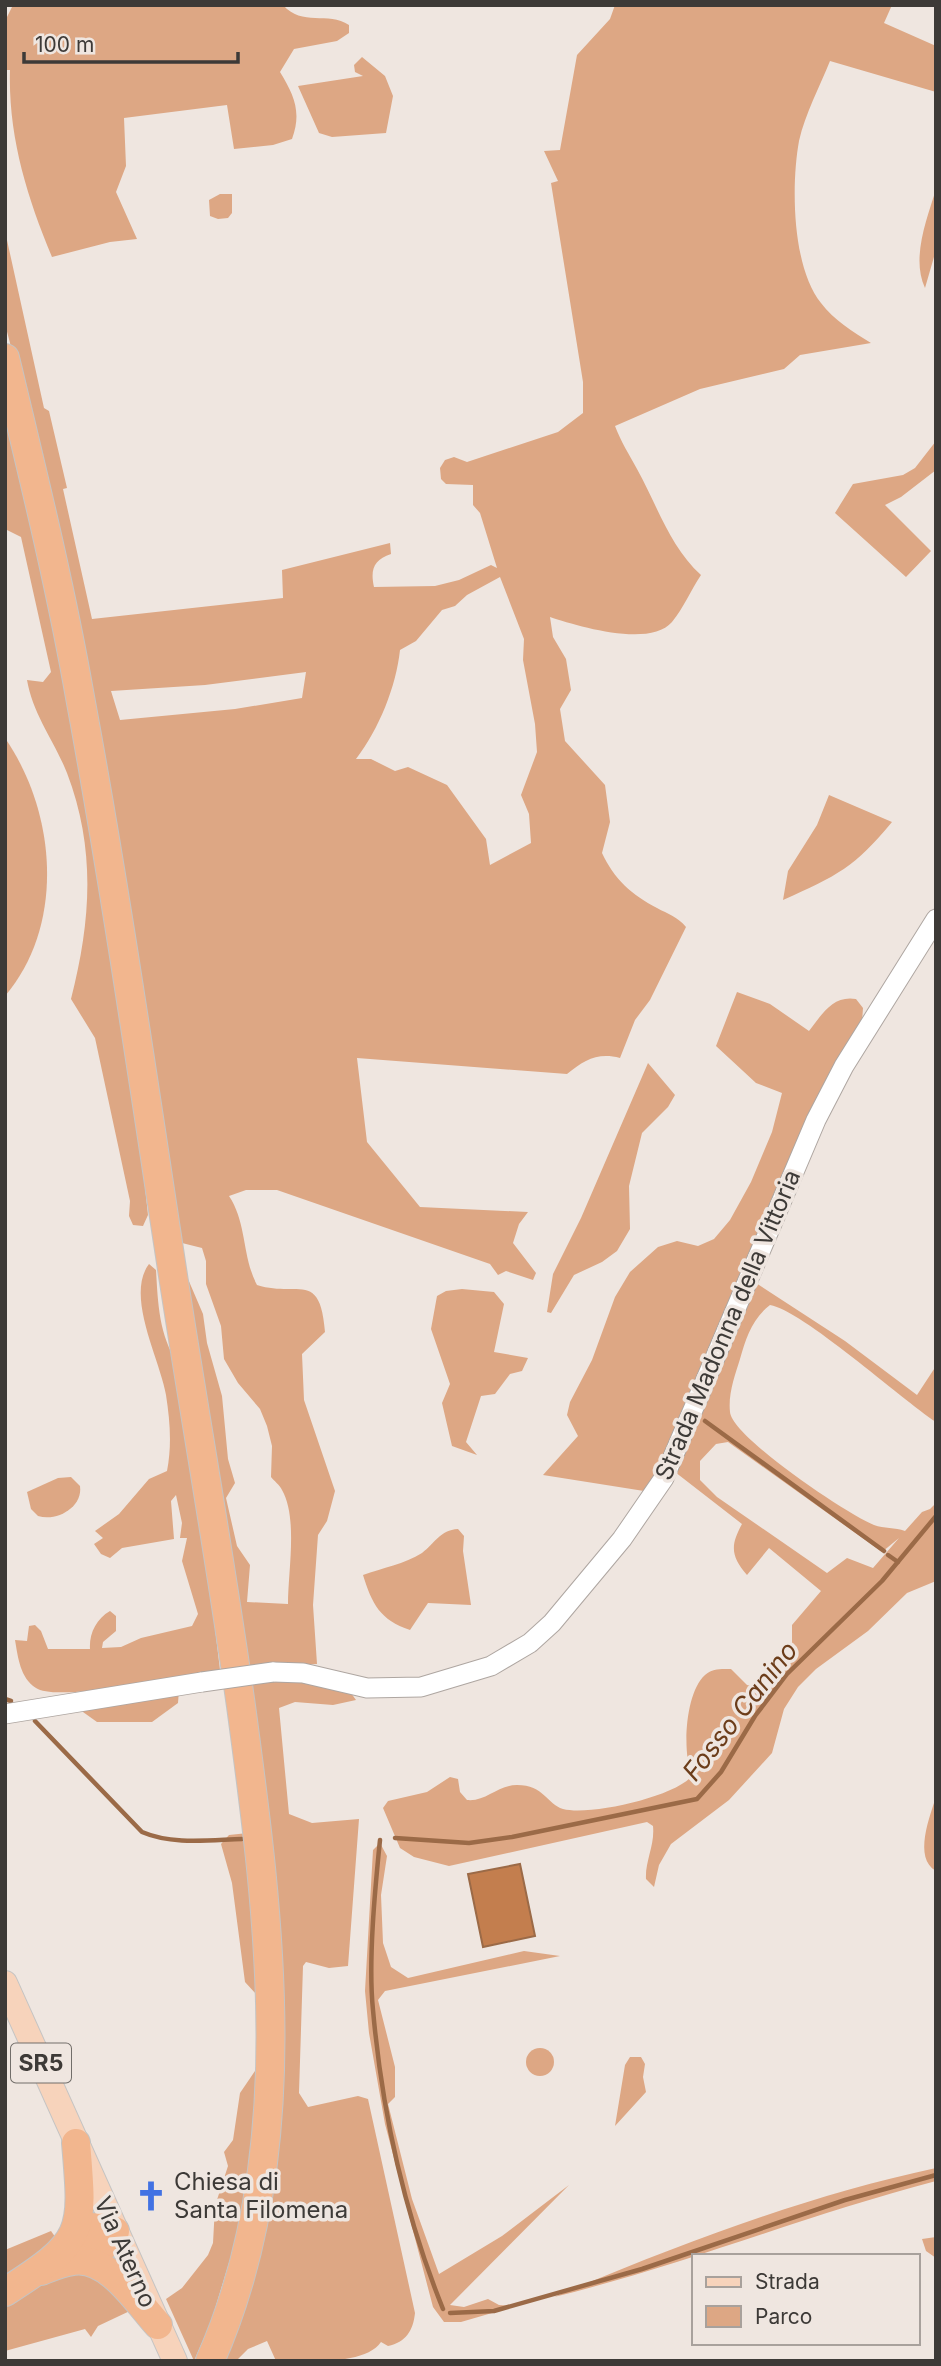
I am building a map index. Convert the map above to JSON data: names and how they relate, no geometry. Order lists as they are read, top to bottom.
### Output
{
  "streets": {
    "main road": ["SR5", "Via Aterno"],
    "street": ["Strada Madonna della Vittoria"]
  },
  "crossings": [
    ["SR5", "Via Aterno"]
  ],
  "water": ["Fosso Canino"],
  "places": {
    "church": ["Chiesa di Santa Filomena"]
  },
  "legend": ["Strada", "Parco"],
  "scale_bar": "100 m"
}
